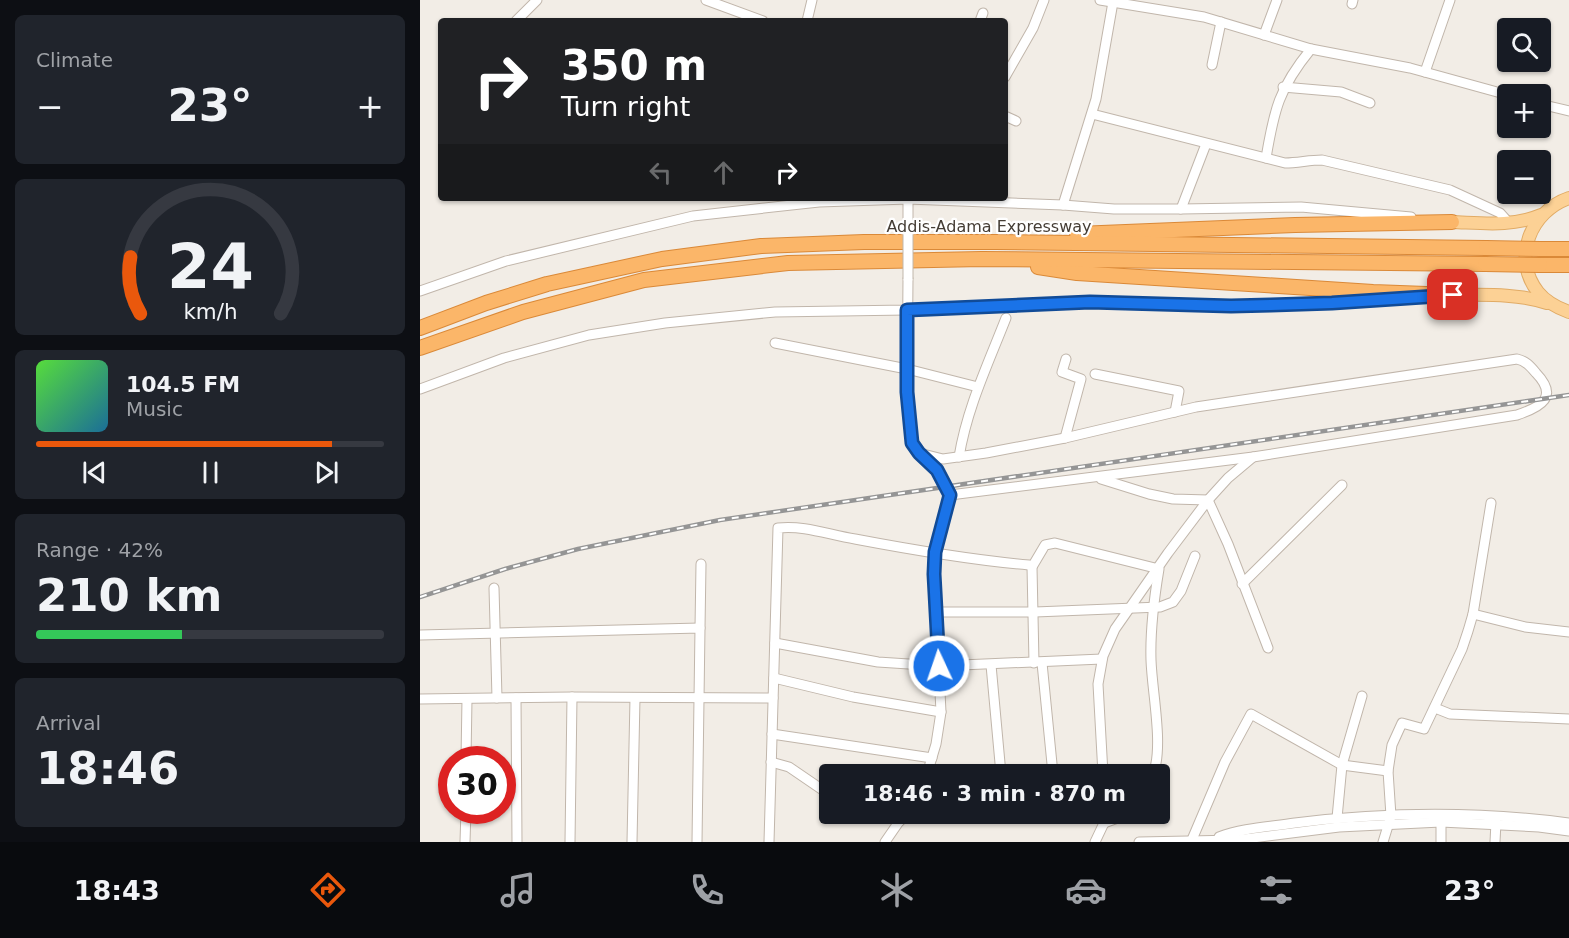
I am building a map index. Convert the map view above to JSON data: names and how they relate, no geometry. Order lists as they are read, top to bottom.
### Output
{
  "streets": {
    "highway": ["Addis-Adama Expressway"]
  },
  "page": {
    "tile": [
      "Climate",
      ["Range · 42%", "210 km"],
      ["Arrival", "18:46"]
    ],
    "map_buttons": ["+", "−"],
    "turn": ["350 m", "Turn right"],
    "heat": ["−", "23°", "+"],
    "song": ["104.5 FM", "Music"],
    "limit": "30",
    "trip": "18:46 · 3 min · 870 m",
    "tabs": ["18:43", "23°"],
    "gauge": ["24", "km/h"]
  }
}
